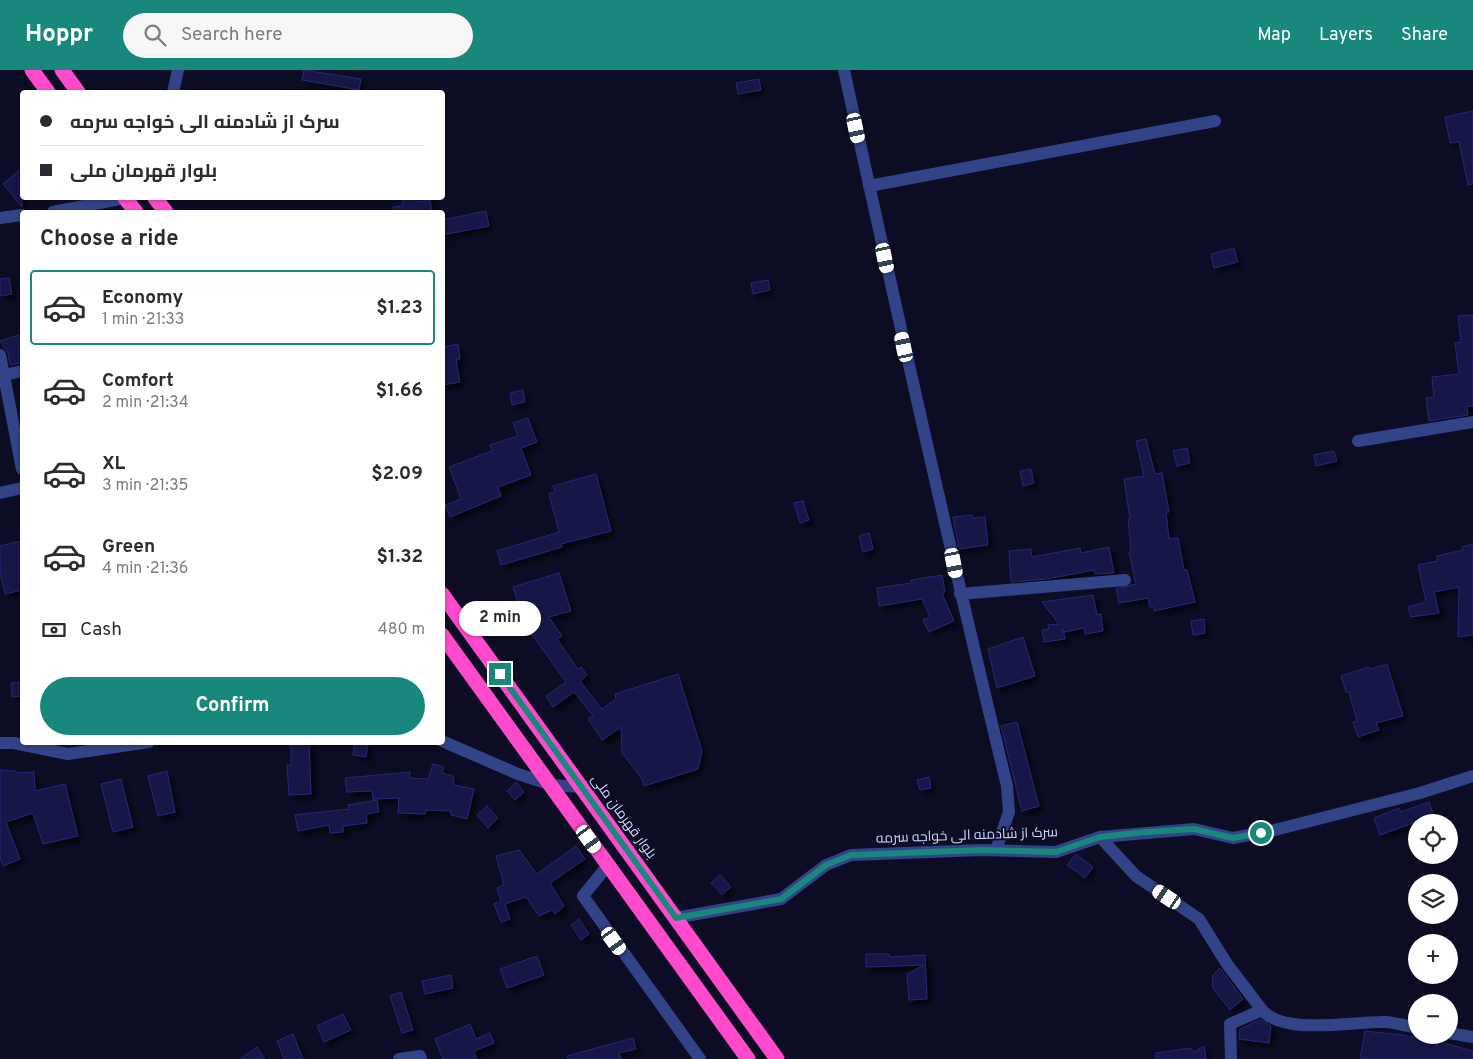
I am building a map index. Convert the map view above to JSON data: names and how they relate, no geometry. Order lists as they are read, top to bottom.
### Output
{
  "streets": {
    "highway": ["بلوار قهرمان ملی"],
    "street": ["سرک از شادمنه الی خواجه سرمه"]
  },
  "crossings": [
    ["بلوار قهرمان ملی", "سرک از شادمنه الی خواجه سرمه"]
  ],
  "page": {
    "header": "Hoppr",
    "search": "Search here",
    "nav": ["Map", "Layers", "Share"],
    "banner": ["سرک از شادمنه الی خواجه سرمه", "بلوار قهرمان ملی"],
    "heading": "Choose a ride",
    "list": [
      {
        "name": "Economy",
        "note": "1 min · 21:33",
        "value": "$1.23"
      },
      {
        "name": "Comfort",
        "note": "2 min · 21:34",
        "value": "$1.66"
      },
      {
        "name": "XL",
        "note": "3 min · 21:35",
        "value": "$2.09"
      },
      {
        "name": "Green",
        "note": "4 min · 21:36",
        "value": "$1.32"
      }
    ],
    "bubble": "2 min",
    "pay": ["Cash", "480 m"],
    "buttons": "Confirm",
    "map_buttons": ["+", "−"]
  }
}
